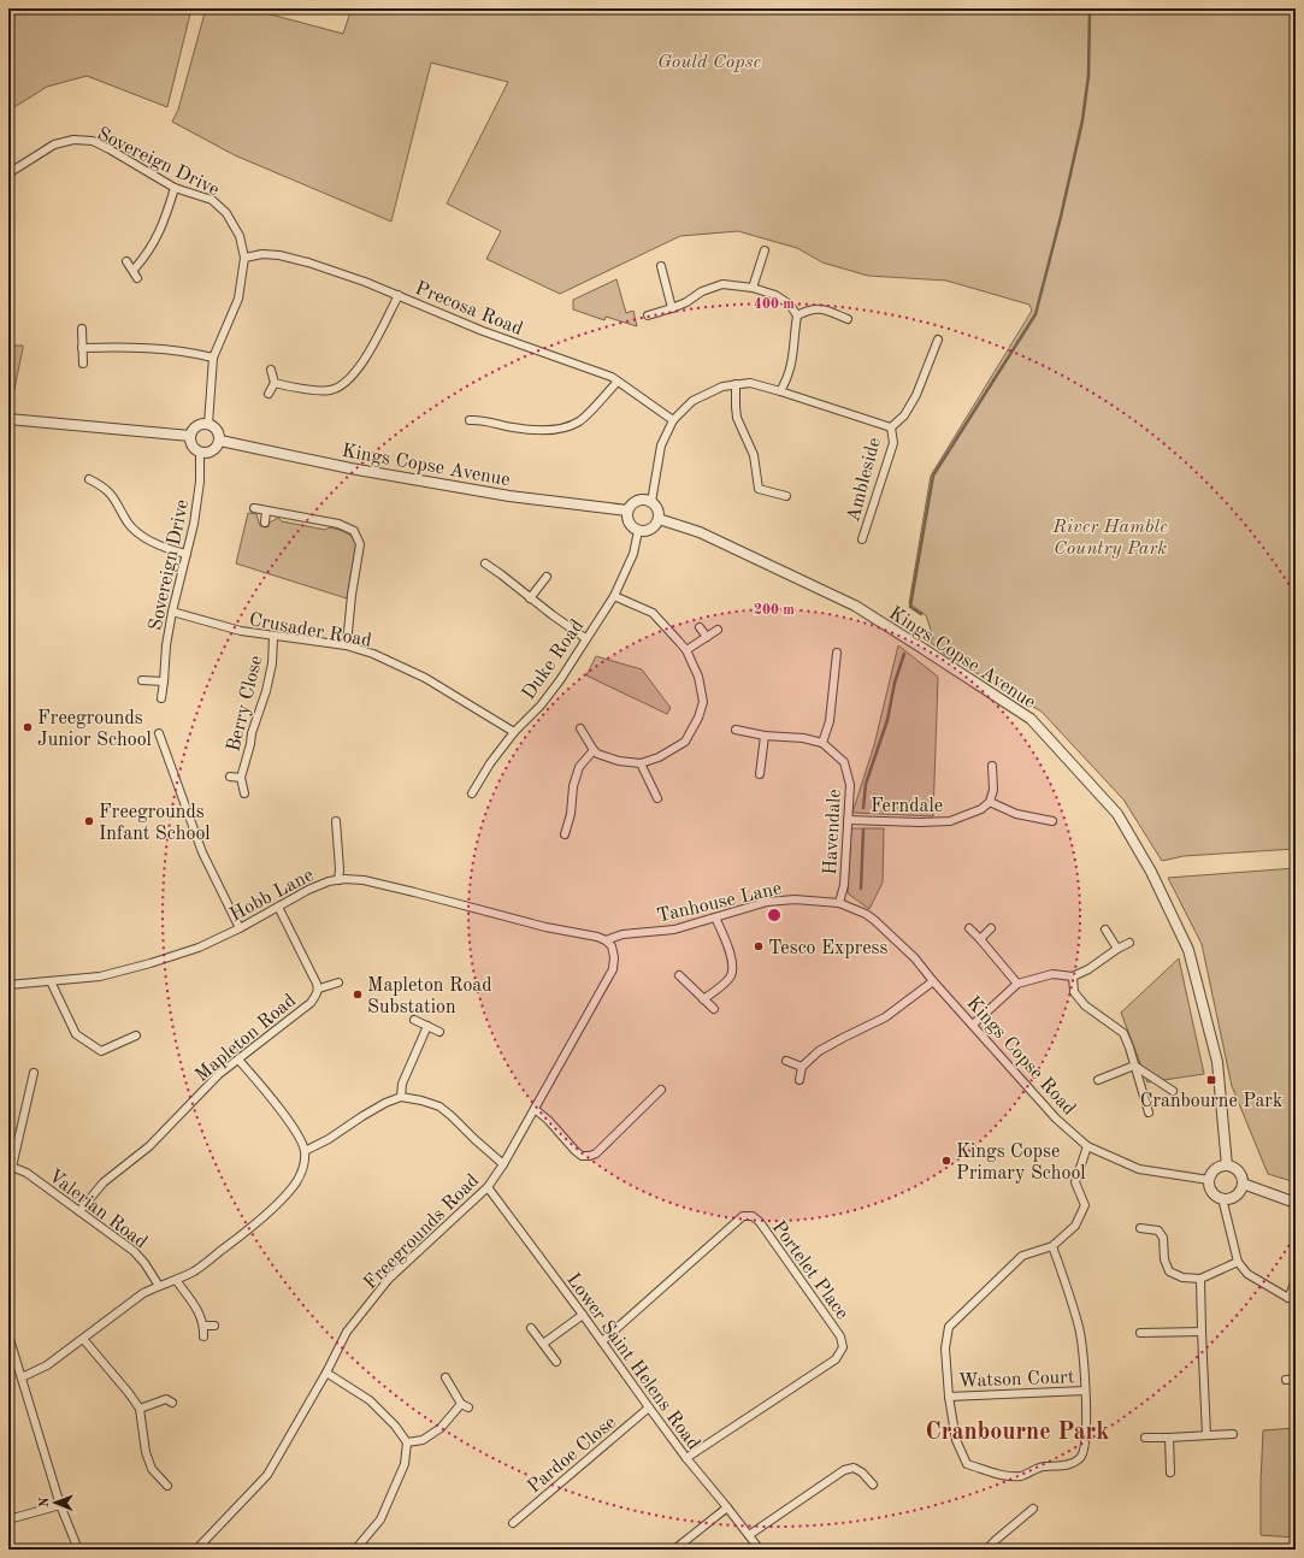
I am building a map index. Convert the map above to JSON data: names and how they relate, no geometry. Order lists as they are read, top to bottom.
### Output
{
  "streets": {
    "street": [
      "Sovereign Drive",
      "Precosa Road",
      "Kings Copse Avenue",
      "Ambleside",
      "Crusader Road",
      "Duke Road",
      "Berry Close",
      "Ferndale",
      "Havendale",
      "Hobb Lane",
      "Tanhouse Lane",
      "Mapleton Road",
      "Kings Copse Road",
      "Valerian Road",
      "Freegrounds Road",
      "Portelet Place",
      "Lower Saint Helens Road",
      "Watson Court",
      "Pardoe Close"
    ]
  },
  "crossings": [
    ["Sovereign Drive", "Precosa Road"],
    ["Sovereign Drive", "Kings Copse Avenue"],
    ["Sovereign Drive", "Crusader Road"],
    ["Precosa Road", "Ambleside"],
    ["Kings Copse Avenue", "Ambleside"],
    ["Kings Copse Avenue", "Duke Road"],
    ["Kings Copse Avenue", "Kings Copse Road"],
    ["Ambleside", "Duke Road"],
    ["Crusader Road", "Duke Road"],
    ["Crusader Road", "Berry Close"],
    ["Ferndale", "Havendale"],
    ["Havendale", "Tanhouse Lane"],
    ["Havendale", "Kings Copse Road"],
    ["Hobb Lane", "Tanhouse Lane"],
    ["Hobb Lane", "Mapleton Road"],
    ["Hobb Lane", "Freegrounds Road"],
    ["Tanhouse Lane", "Kings Copse Road"],
    ["Tanhouse Lane", "Freegrounds Road"],
    ["Mapleton Road", "Valerian Road"],
    ["Freegrounds Road", "Lower Saint Helens Road"],
    ["Portelet Place", "Lower Saint Helens Road"],
    ["Lower Saint Helens Road", "Pardoe Close"]
  ],
  "districts": ["Cranbourne Park"],
  "parks": ["Gould Copse", "River Hamble Country Park"],
  "places": {
    "other": [
      "Freegrounds Junior School",
      "Freegrounds Infant School",
      "Tesco Express",
      "Mapleton Road Substation",
      "Kings Copse Primary School"
    ],
    "transit": ["Cranbourne Park"]
  },
  "north": "left",
  "rings": ["400 m", "200 m"]
}
